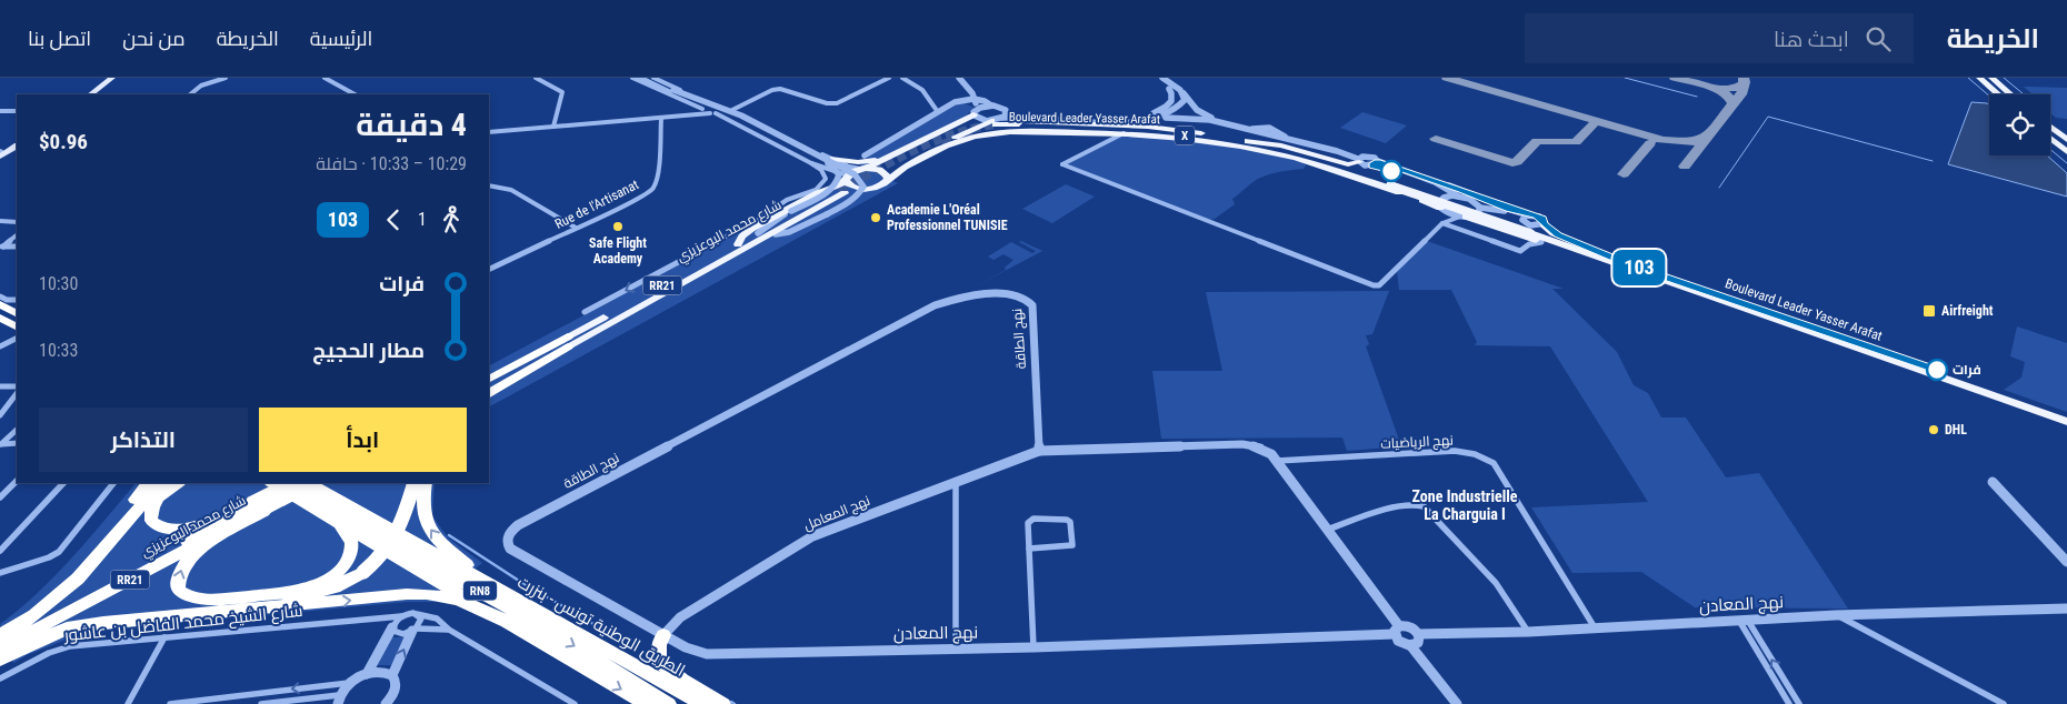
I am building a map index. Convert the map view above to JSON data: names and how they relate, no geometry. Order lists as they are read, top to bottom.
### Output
{
  "streets": {
    "highway": [
      "Boulevard Leader Yasser Arafat",
      "X",
      "شارع محمد البوعزيزي",
      "RR21",
      "RN8",
      "الطريق الوطنية تونس - بنزرت"
    ],
    "street": [
      "Rue de l'Artisanat",
      "نهج الطاقة",
      "نهج الرياضيات",
      "نهج المعامل",
      "نهج المعادن",
      "شارع الشيخ محمد الفاضل بن عاشور"
    ]
  },
  "crossings": [
    ["Boulevard Leader Yasser Arafat", "X"],
    ["X", "شارع محمد البوعزيزي"],
    ["نهج الطاقة", "نهج المعامل"],
    ["نهج الطاقة", "نهج المعادن"],
    ["نهج الرياضيات", "نهج المعادن"],
    ["نهج المعامل", "نهج المعادن"]
  ],
  "districts": ["Zone Industrielle La Charguia I"],
  "places": {
    "other": [
      "Academie L'Oréal Professionnel TUNISIE",
      "Safe Flight Academy",
      "فرات",
      "DHL"
    ],
    "transit": ["Airfreight"]
  },
  "lines": ["bus line 103"],
  "page": {
    "header": "الخريطة",
    "search": "ابحث هنا",
    "nav": [
      "الرئيسية",
      "الخريطة",
      "من نحن",
      "اتصل بنا"
    ],
    "on_map": "103",
    "heading": ["4 دقيقة", "10:29 – 10:33 · حافلة", "$0.96"],
    "legs": ["1", "103"],
    "list": [
      {
        "name": "فرات",
        "value": "10:30"
      },
      {
        "name": "مطار الحجيج",
        "value": "10:33"
      }
    ],
    "buttons": ["ابدأ", "التذاكر"]
  }
}
